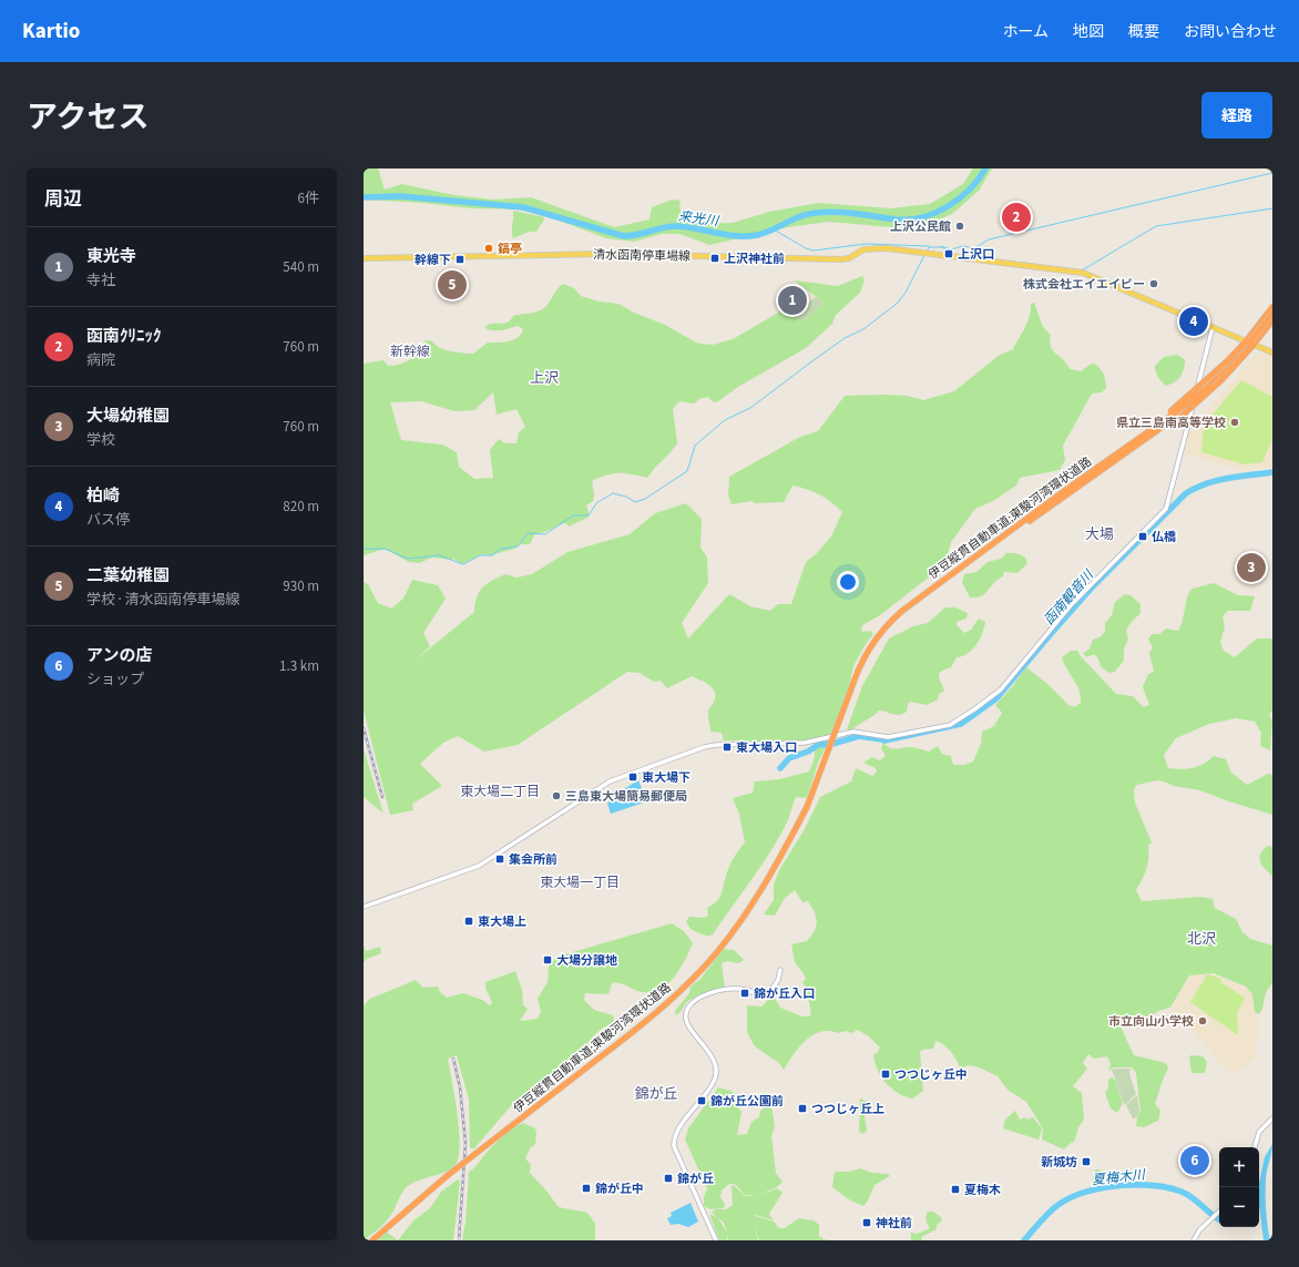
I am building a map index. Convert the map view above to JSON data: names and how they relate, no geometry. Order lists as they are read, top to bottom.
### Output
{
  "streets": {
    "highway": ["伊豆縦貫自動車道;東駿河湾環状道路"],
    "main road": ["清水函南停車場線"]
  },
  "districts": [
    "新幹線",
    "上沢",
    "大場",
    "東大場二丁目",
    "東大場一丁目",
    "北沢",
    "錦が丘"
  ],
  "water": ["来光川", "函南観音川", "夏梅木川"],
  "places": {
    "other": [
      "上沢公民館",
      "鎬亭",
      "株式会社エイエイピー",
      "県立三島南高等学校",
      "三島東大場簡易郵便局",
      "市立向山小学校"
    ],
    "transit": [
      "上沢口",
      "上沢神社前",
      "幹線下",
      "仏橋",
      "東大場入口",
      "東大場下",
      "集会所前",
      "東大場上",
      "大場分譲地",
      "錦が丘入口",
      "つつじヶ丘中",
      "錦が丘公園前",
      "つつじヶ丘上",
      "新城坊",
      "錦が丘",
      "錦が丘中",
      "夏梅木",
      "神社前"
    ]
  },
  "page": {
    "header": "Kartio",
    "nav": [
      "ホーム",
      "地図",
      "概要",
      "お問い合わせ"
    ],
    "title": "アクセス",
    "buttons": "経路",
    "heading": ["周辺", "6件"],
    "pins": [
      "2",
      "5",
      "1",
      "4",
      "3",
      "6"
    ],
    "list": [
      {
        "mark": "1",
        "name": "東光寺",
        "note": "寺社",
        "value": "540 m"
      },
      {
        "mark": "2",
        "name": "函南ｸﾘﾆｯｸ",
        "note": "病院",
        "value": "760 m"
      },
      {
        "mark": "3",
        "name": "大場幼稚園",
        "note": "学校",
        "value": "760 m"
      },
      {
        "mark": "4",
        "name": "柏崎",
        "note": "バス停",
        "value": "820 m"
      },
      {
        "mark": "5",
        "name": "二葉幼稚園",
        "note": "学校 · 清水函南停車場線",
        "value": "930 m"
      },
      {
        "mark": "6",
        "name": "アンの店",
        "note": "ショップ",
        "value": "1.3 km"
      }
    ],
    "map_buttons": ["+", "−"]
  }
}
